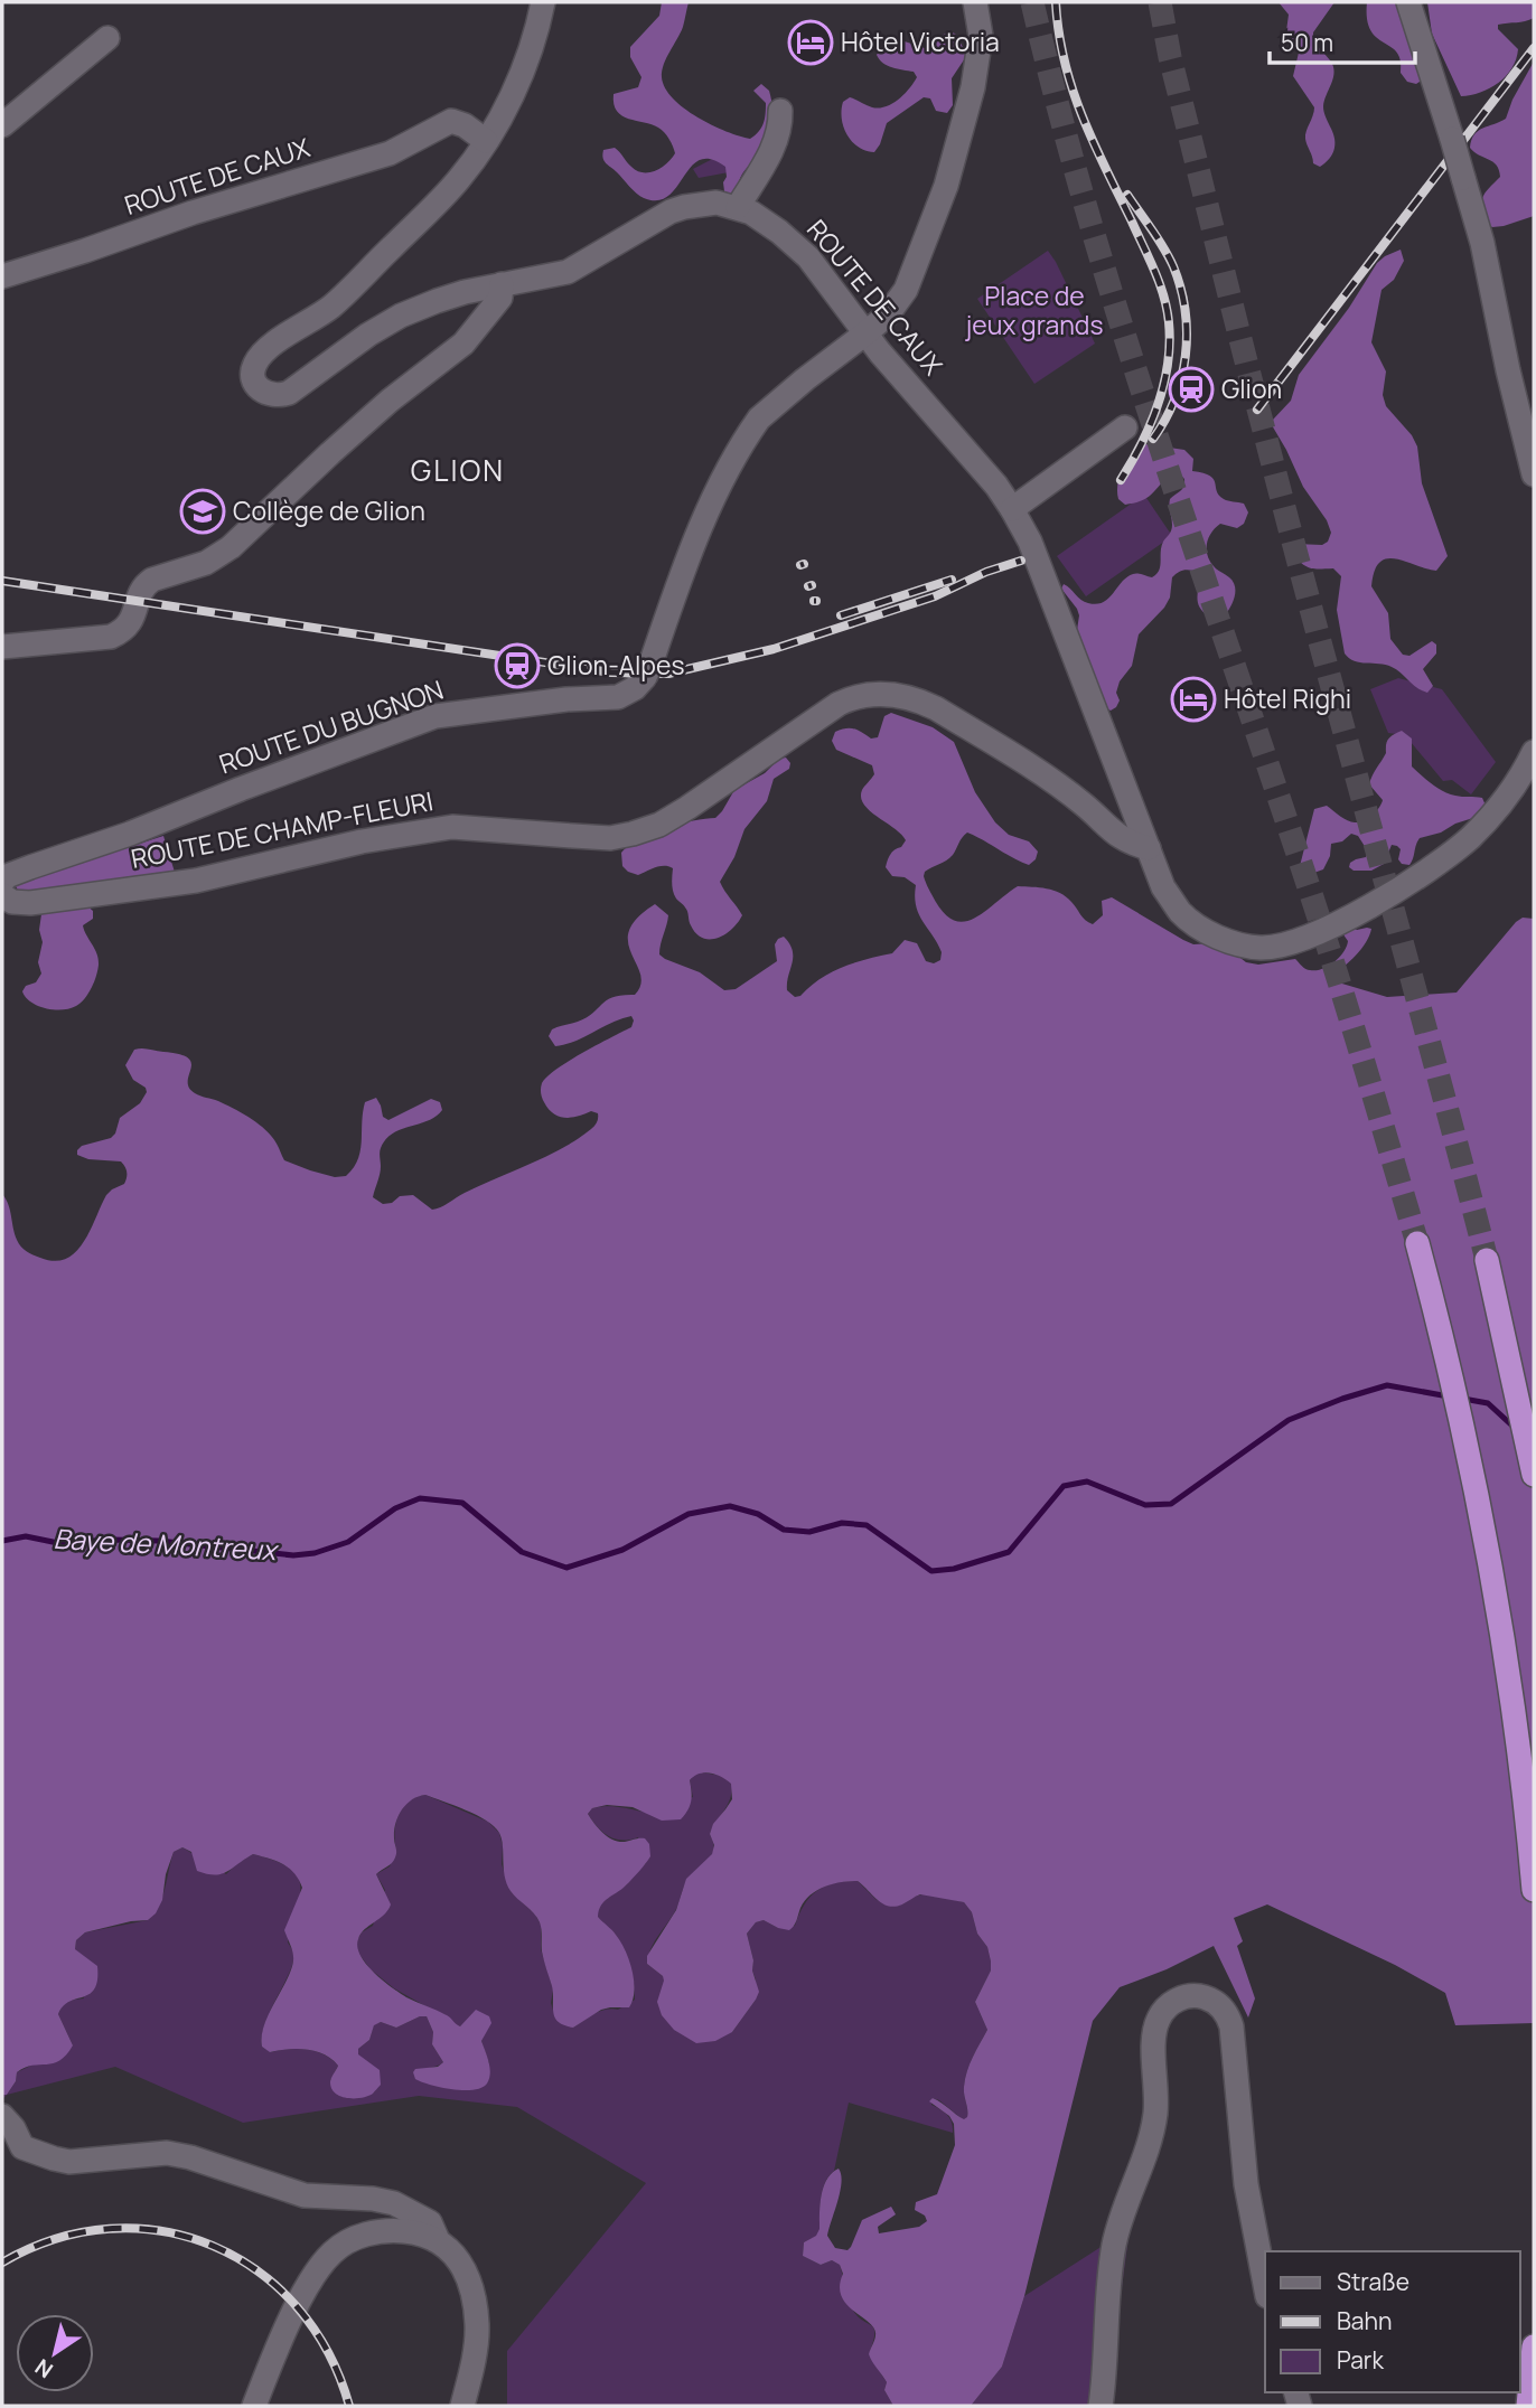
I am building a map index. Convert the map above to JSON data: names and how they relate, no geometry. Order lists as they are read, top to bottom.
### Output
{
  "streets": {
    "street": ["ROUTE DE CAUX", "ROUTE DU BUGNON", "ROUTE DE CHAMP-FLEURI"]
  },
  "crossings": [
    ["ROUTE DE CAUX", "ROUTE DU BUGNON"],
    ["ROUTE DE CAUX", "ROUTE DE CHAMP-FLEURI"]
  ],
  "districts": ["GLION"],
  "water": ["Baye de Montreux"],
  "parks": ["Place de jeux grands"],
  "places": {
    "hotel": ["Hôtel Victoria", "Hôtel Righi"],
    "station": ["Glion", "Glion-Alpes"],
    "school or university": ["Collège de Glion"]
  },
  "legend": ["Straße", "Bahn", "Park"],
  "scale_bar": "50 m",
  "north": "bottom left"
}
